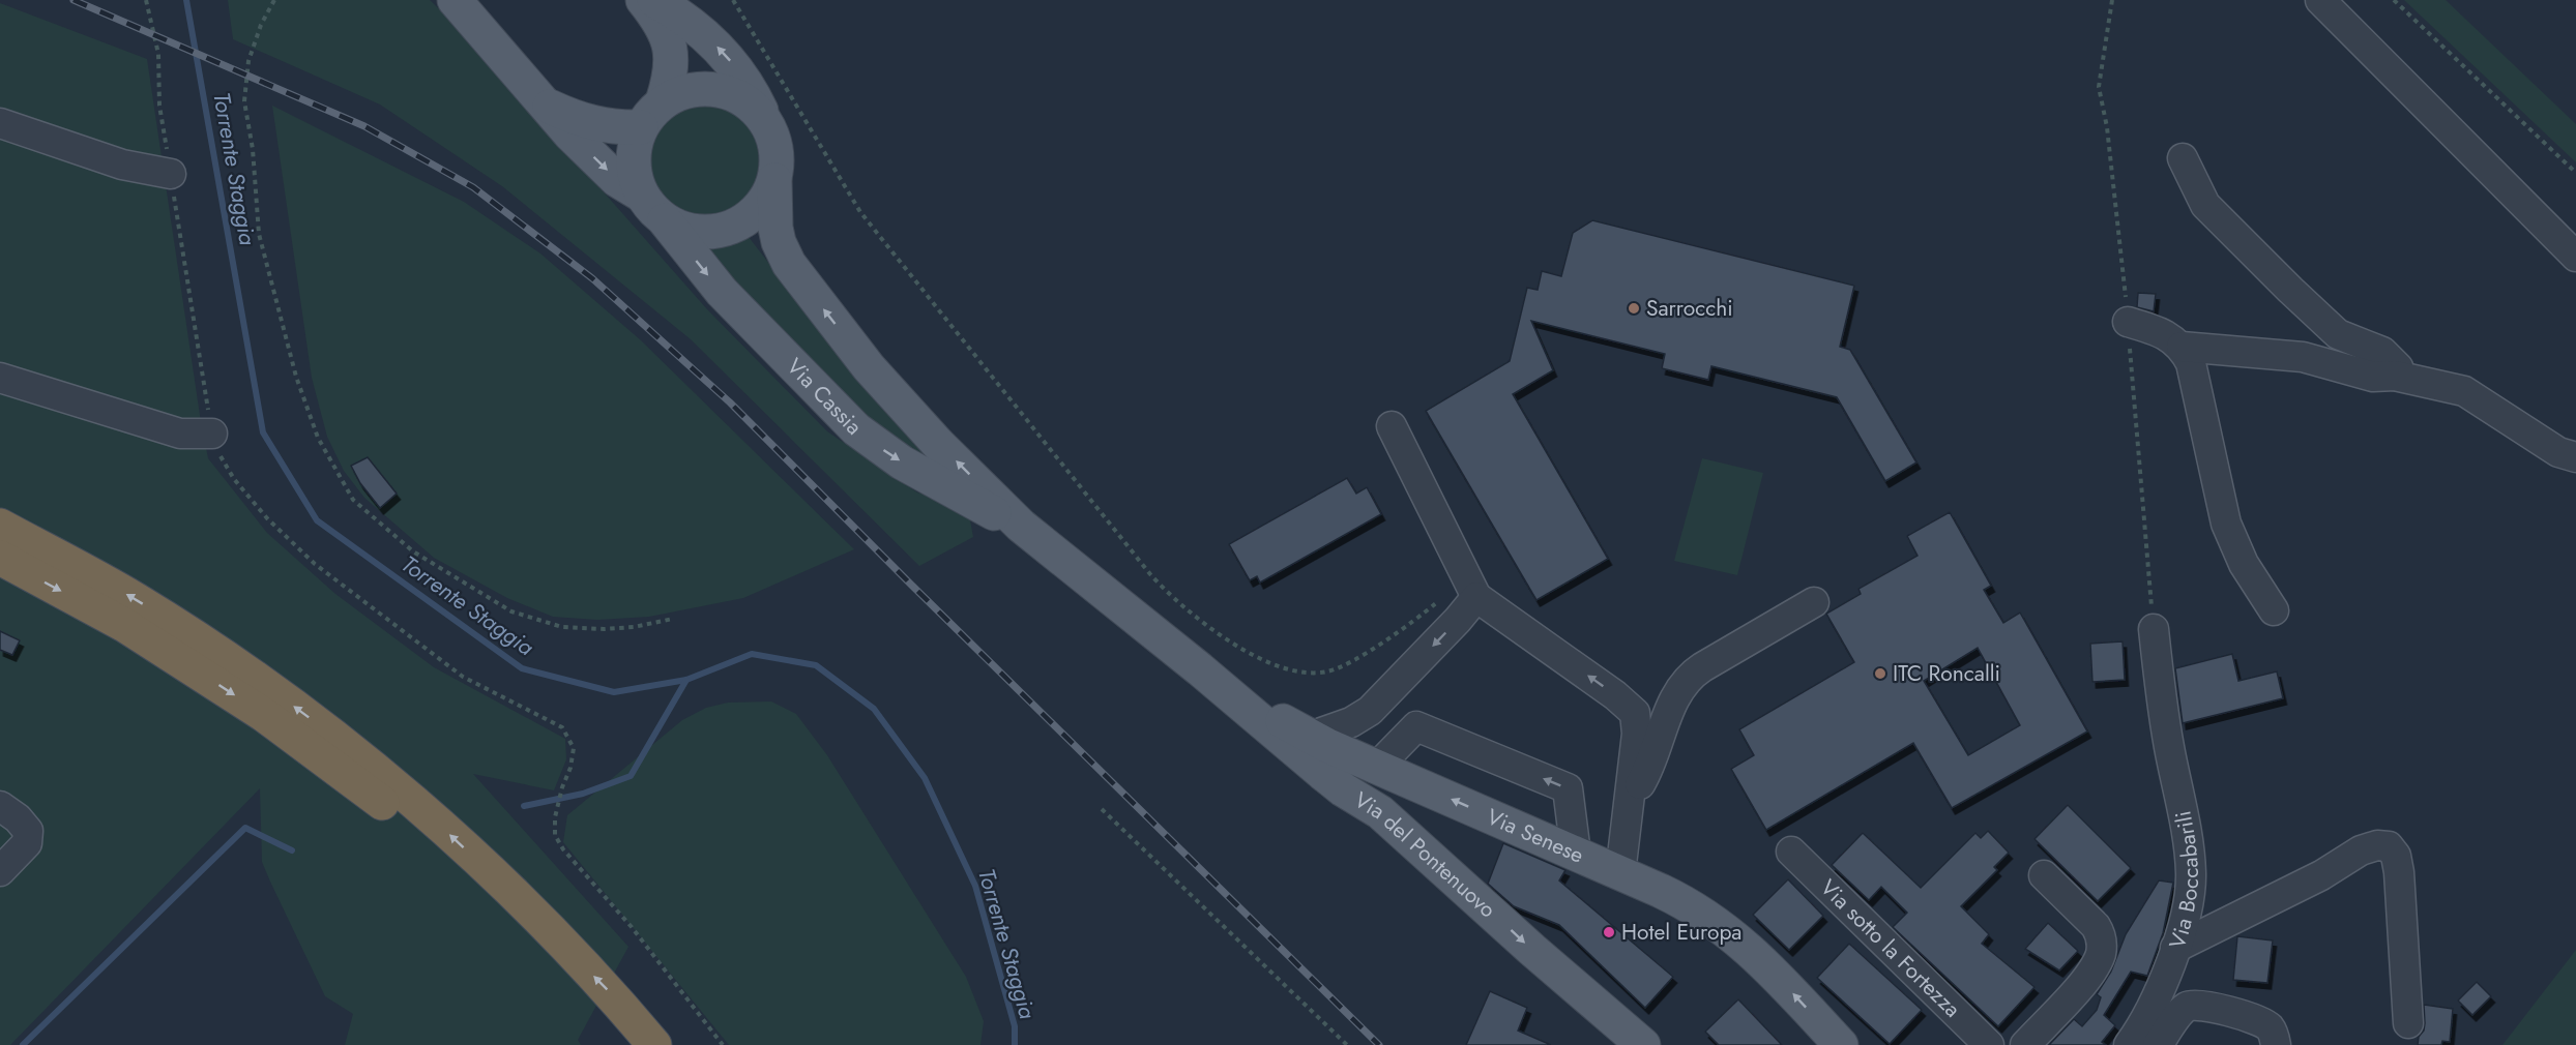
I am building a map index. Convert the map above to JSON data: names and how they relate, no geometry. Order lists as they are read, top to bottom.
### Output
{
  "streets": {
    "main road": ["Via Cassia", "Via Senese", "Via del Pontenuovo"],
    "street": ["Via Boccabarili", "Via sotto la Fortezza"]
  },
  "crossings": [
    ["Via Cassia", "Via Senese"],
    ["Via Cassia", "Via del Pontenuovo"],
    ["Via Senese", "Via del Pontenuovo"]
  ],
  "one_way": ["Via Senese", "Via del Pontenuovo"],
  "water": ["Torrente Staggia"],
  "places": ["Sarrocchi", "ITC Roncalli", "Hotel Europa"]
}
